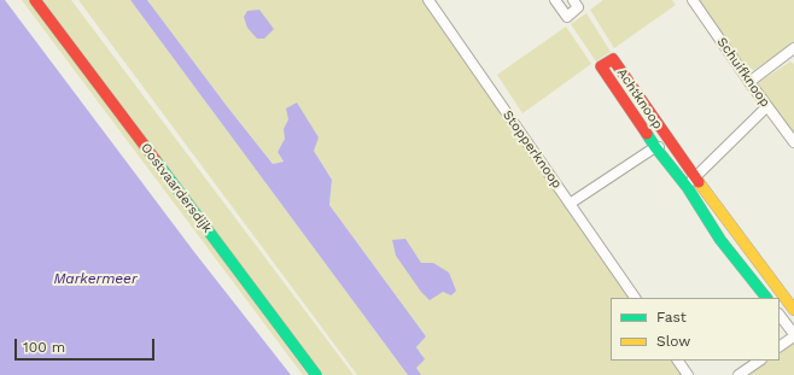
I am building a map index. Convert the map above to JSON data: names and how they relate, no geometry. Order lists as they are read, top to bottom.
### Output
{
  "streets": {
    "street": [
      "Schuifknoop",
      "Achtknoop",
      "Stopperknoop",
      "Oostvaardersdijk"
    ]
  },
  "water": ["Markermeer"],
  "legend": ["Fast", "Slow"],
  "scale_bar": "100 m"
}
